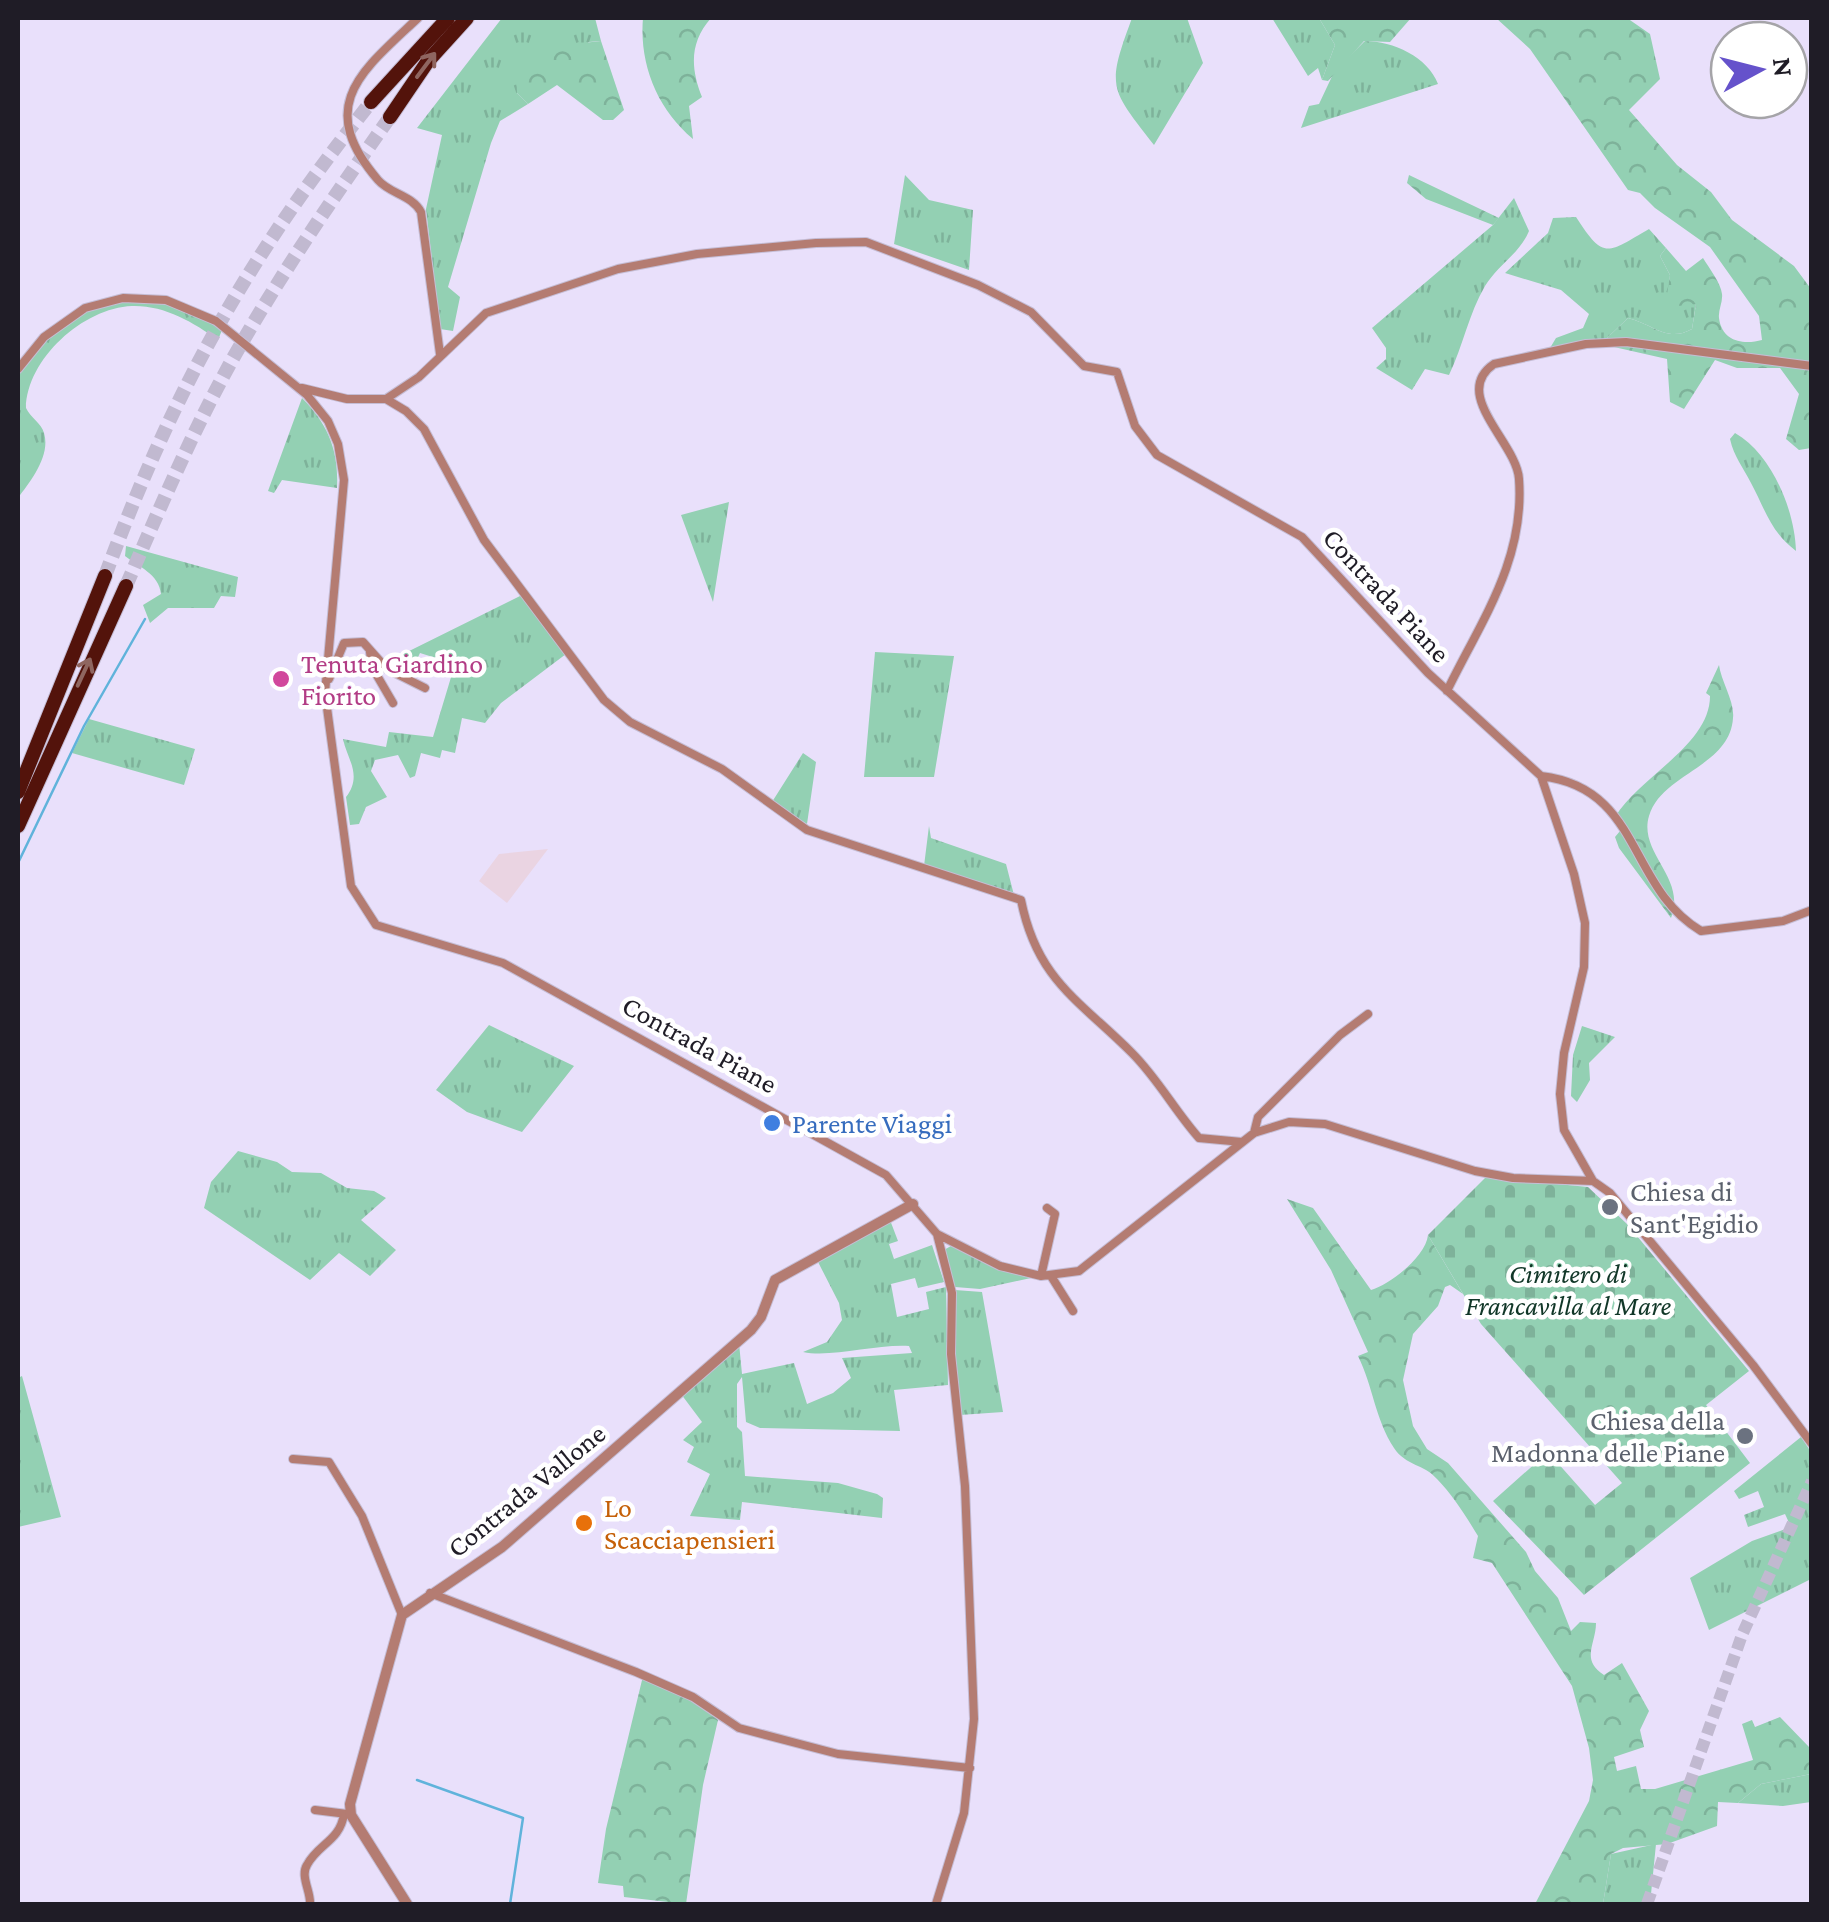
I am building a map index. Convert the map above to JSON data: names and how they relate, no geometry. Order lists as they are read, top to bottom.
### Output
{
  "streets": {
    "street": ["Contrada Piane", "Contrada Vallone"]
  },
  "crossings": [
    ["Contrada Piane", "Contrada Vallone"]
  ],
  "parks": ["Cimitero di Francavilla al Mare"],
  "places": [
    "Tenuta Giardino Fiorito",
    "Parente Viaggi",
    "Chiesa di Sant'Egidio",
    "Chiesa della Madonna delle Piane",
    "Lo Scacciapensieri"
  ],
  "north": "right"
}
